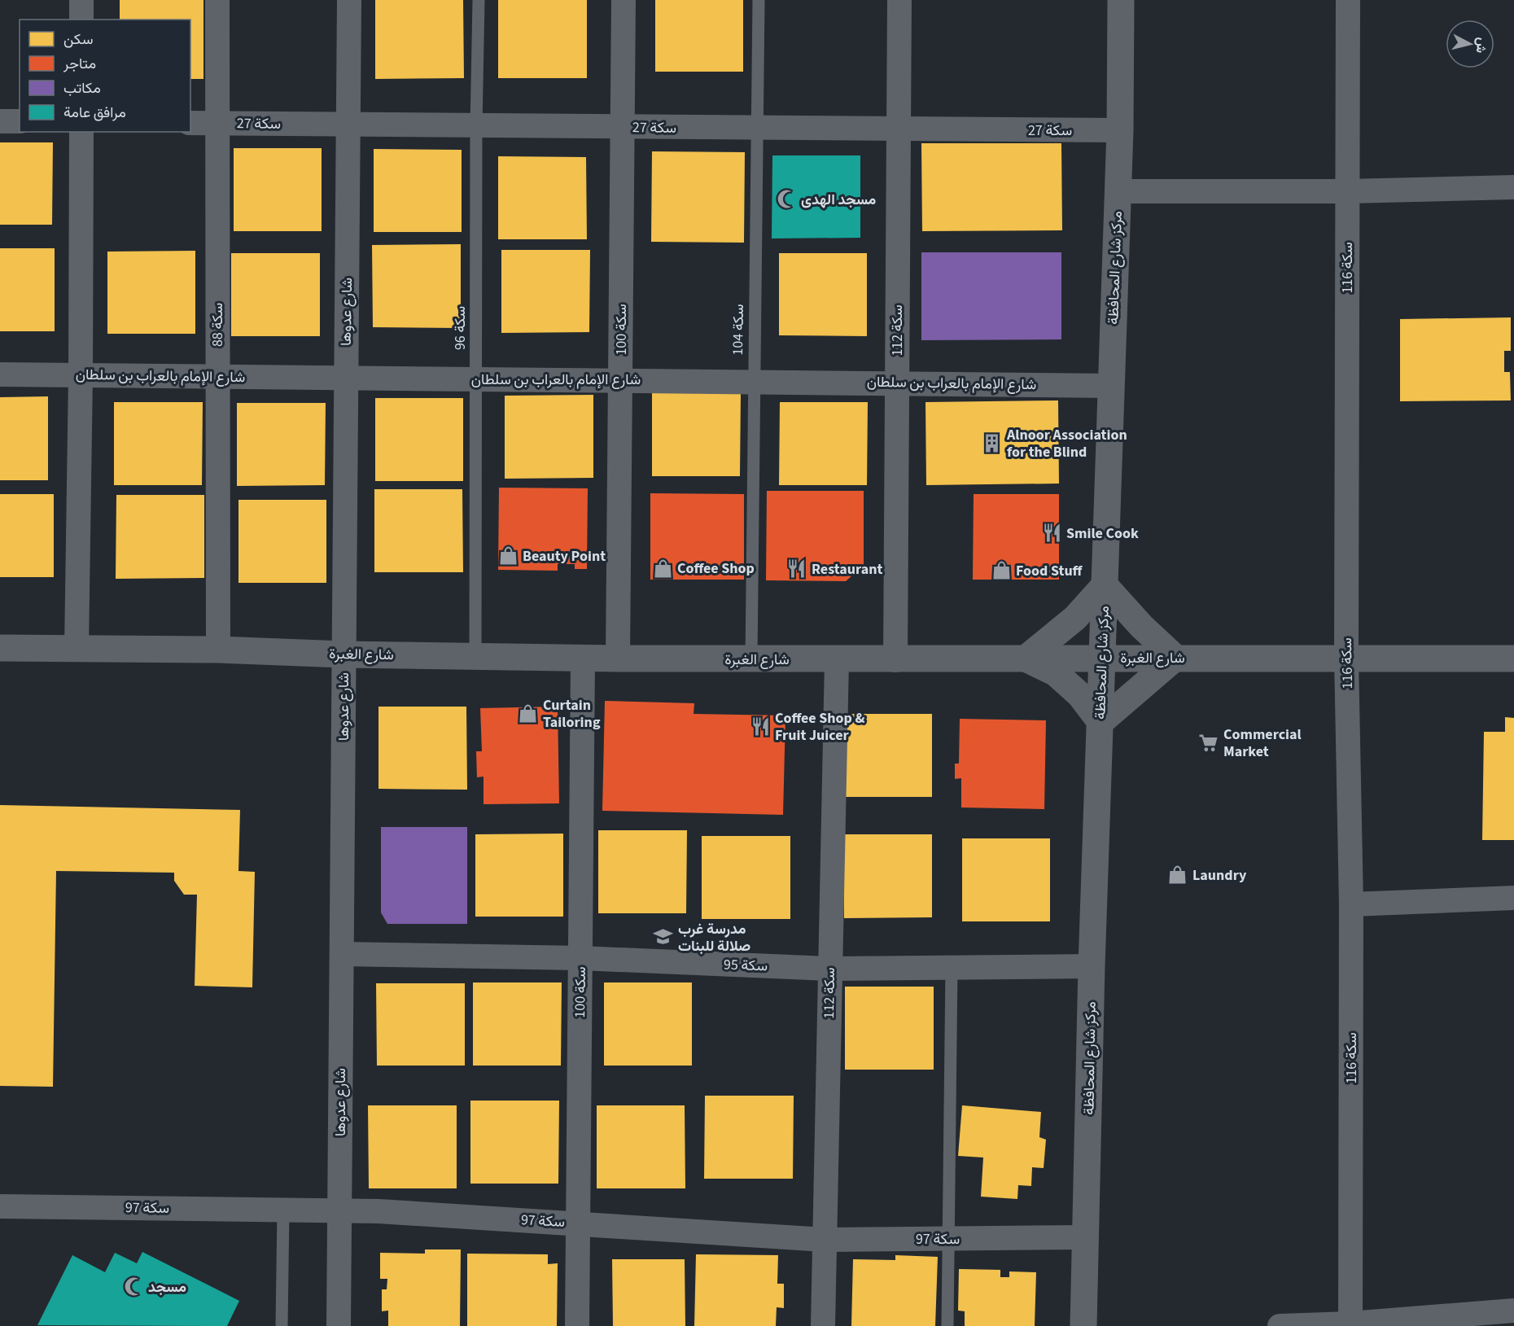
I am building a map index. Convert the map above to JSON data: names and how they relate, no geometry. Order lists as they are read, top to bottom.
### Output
{
  "streets": {
    "street": [
      "سكة 27",
      "مركز شارع المحافظة",
      "سكة 116",
      "شارع عدوها",
      "سكة 88",
      "سكة 100",
      "سكة 112",
      "شارع الإمام بالعراب بن سلطان",
      "شارع الغبرة",
      "سكة 95",
      "سكة 97"
    ],
    "lane": ["سكة 96", "سكة 104"]
  },
  "crossings": [
    ["سكة 27", "مركز شارع المحافظة"],
    ["سكة 27", "شارع عدوها"],
    ["سكة 27", "سكة 88"],
    ["سكة 27", "سكة 96"],
    ["سكة 27", "سكة 100"],
    ["سكة 27", "سكة 104"],
    ["سكة 27", "سكة 112"],
    ["مركز شارع المحافظة", "شارع الإمام بالعراب بن سلطان"],
    ["مركز شارع المحافظة", "شارع الغبرة"],
    ["مركز شارع المحافظة", "سكة 95"],
    ["مركز شارع المحافظة", "سكة 97"],
    ["سكة 116", "شارع الغبرة"],
    ["شارع عدوها", "شارع الإمام بالعراب بن سلطان"],
    ["شارع عدوها", "شارع الغبرة"],
    ["شارع عدوها", "سكة 95"],
    ["شارع عدوها", "سكة 97"],
    ["سكة 88", "شارع الإمام بالعراب بن سلطان"],
    ["سكة 88", "شارع الغبرة"],
    ["سكة 96", "شارع الإمام بالعراب بن سلطان"],
    ["سكة 96", "شارع الغبرة"],
    ["سكة 100", "شارع الإمام بالعراب بن سلطان"],
    ["سكة 100", "شارع الغبرة"],
    ["سكة 100", "سكة 95"],
    ["سكة 100", "سكة 97"],
    ["سكة 104", "شارع الإمام بالعراب بن سلطان"],
    ["سكة 104", "شارع الغبرة"],
    ["سكة 112", "شارع الإمام بالعراب بن سلطان"],
    ["سكة 112", "شارع الغبرة"],
    ["سكة 112", "سكة 95"],
    ["سكة 112", "سكة 97"]
  ],
  "places": {
    "mosque": ["مسجد الهدى", "مسجد"],
    "building": ["Alnoor Association for the Blind"],
    "restaurant": ["Smile Cook", "Restaurant", "Coffee Shop & Fruit Juicer"],
    "shop": [
      "Beauty Point",
      "Coffee Shop",
      "Food Stuff",
      "Curtain Tailoring",
      "Laundry"
    ],
    "supermarket": ["Commercial Market"],
    "school or university": ["مدرسة غرب صلالة للبنات"]
  },
  "legend": [
    "سكن",
    "متاجر",
    "مكاتب",
    "مرافق عامة"
  ],
  "north": "right"
}
